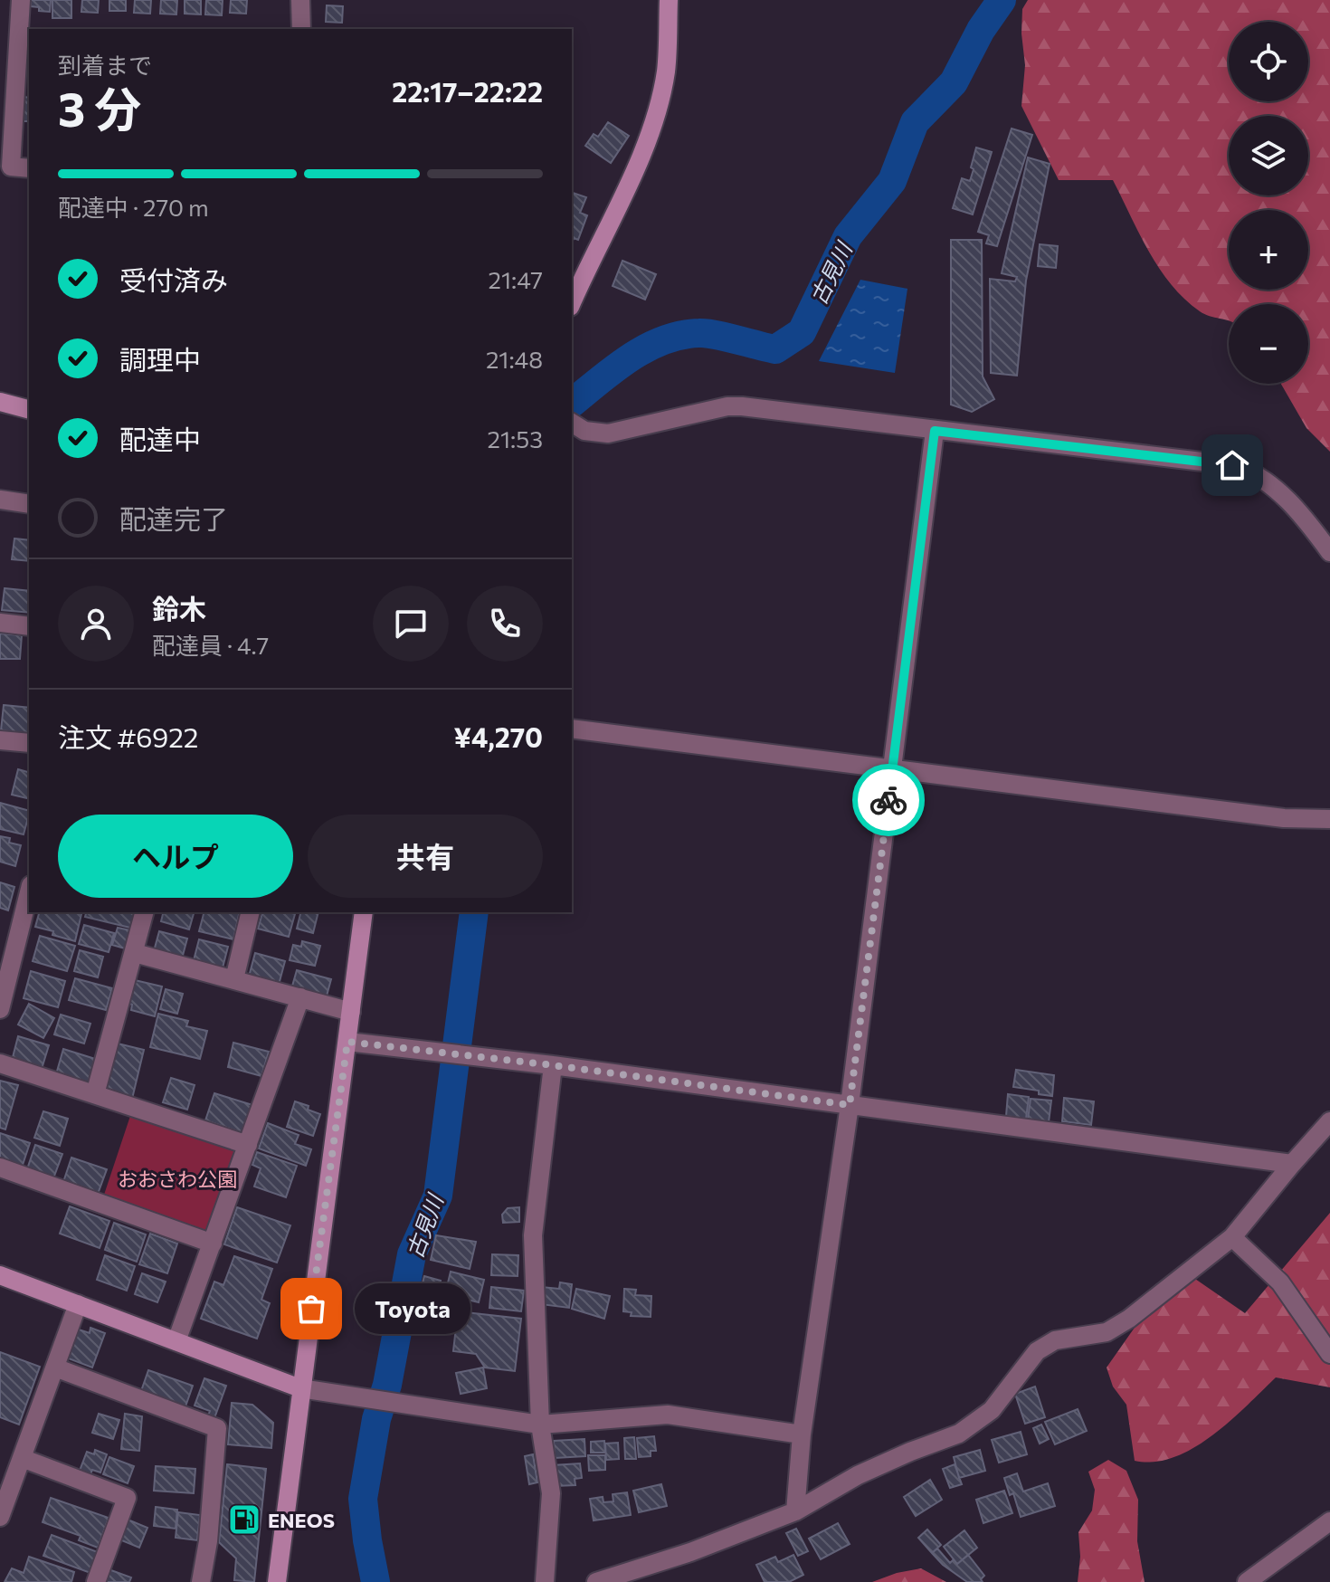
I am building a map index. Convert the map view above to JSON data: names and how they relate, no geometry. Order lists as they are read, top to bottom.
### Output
{
  "water": ["古見川"],
  "parks": ["おおさわ公園"],
  "places": {
    "other": ["Toyota"],
    "fuel station": ["ENEOS"]
  },
  "page": {
    "map_buttons": ["+", "−"],
    "heading": ["3 分", "到着まで", "22:17–22:22"],
    "panel": [
      "鈴木",
      "配達員 · 4.7",
      "注文 #6922",
      "¥4,270"
    ],
    "bar": "配達中 · 270 m",
    "list": [
      ["受付済み", "21:47"],
      ["調理中", "21:48"],
      ["配達中", "21:53"],
      "配達完了"
    ],
    "buttons": ["ヘルプ", "共有"],
    "bubble": "Toyota"
  }
}
